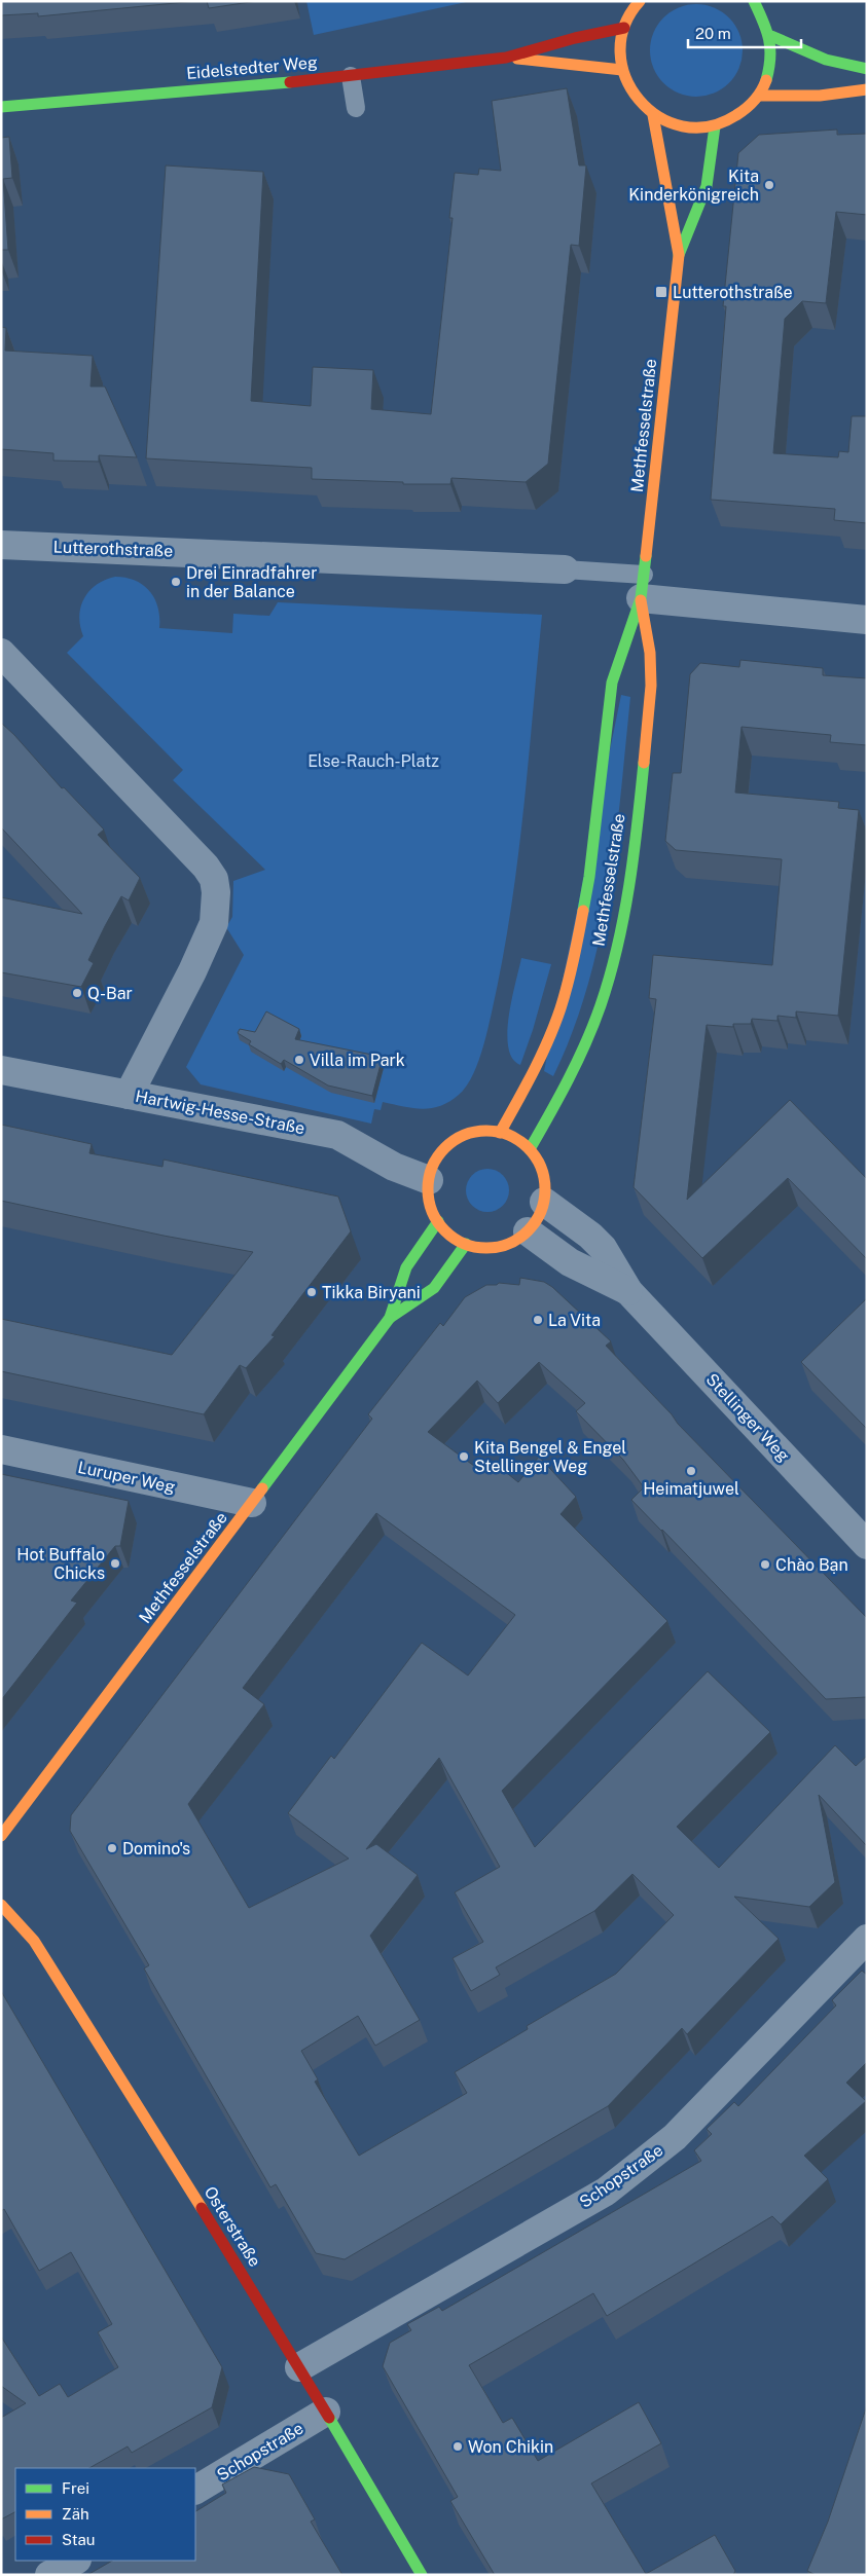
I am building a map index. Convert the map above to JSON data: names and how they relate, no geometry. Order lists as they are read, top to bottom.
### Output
{
  "streets": {
    "street": [
      "Eidelstedter Weg",
      "Methfesselstraße",
      "Lutterothstraße",
      "Hartwig-Hesse-Straße",
      "Stellinger Weg",
      "Luruper Weg",
      "Schopstraße",
      "Osterstraße"
    ]
  },
  "crossings": [
    ["Methfesselstraße", "Hartwig-Hesse-Straße"],
    ["Methfesselstraße", "Stellinger Weg"],
    ["Methfesselstraße", "Luruper Weg"],
    ["Hartwig-Hesse-Straße", "Stellinger Weg"],
    ["Schopstraße", "Osterstraße"]
  ],
  "parks": ["Else-Rauch-Platz"],
  "places": {
    "other": [
      "Kita Kinderkönigreich",
      "Drei Einradfahrer in der Balance",
      "Q-Bar",
      "Villa im Park",
      "Tikka Biryani",
      "La Vita",
      "Kita Bengel & Engel Stellinger Weg",
      "Heimatjuwel",
      "Hot Buffalo Chicks",
      "Chào Bạn",
      "Domino's",
      "Won Chikin"
    ],
    "transit": ["Lutterothstraße"]
  },
  "legend": ["Frei", "Zäh", "Stau"],
  "scale_bar": "20 m"
}
